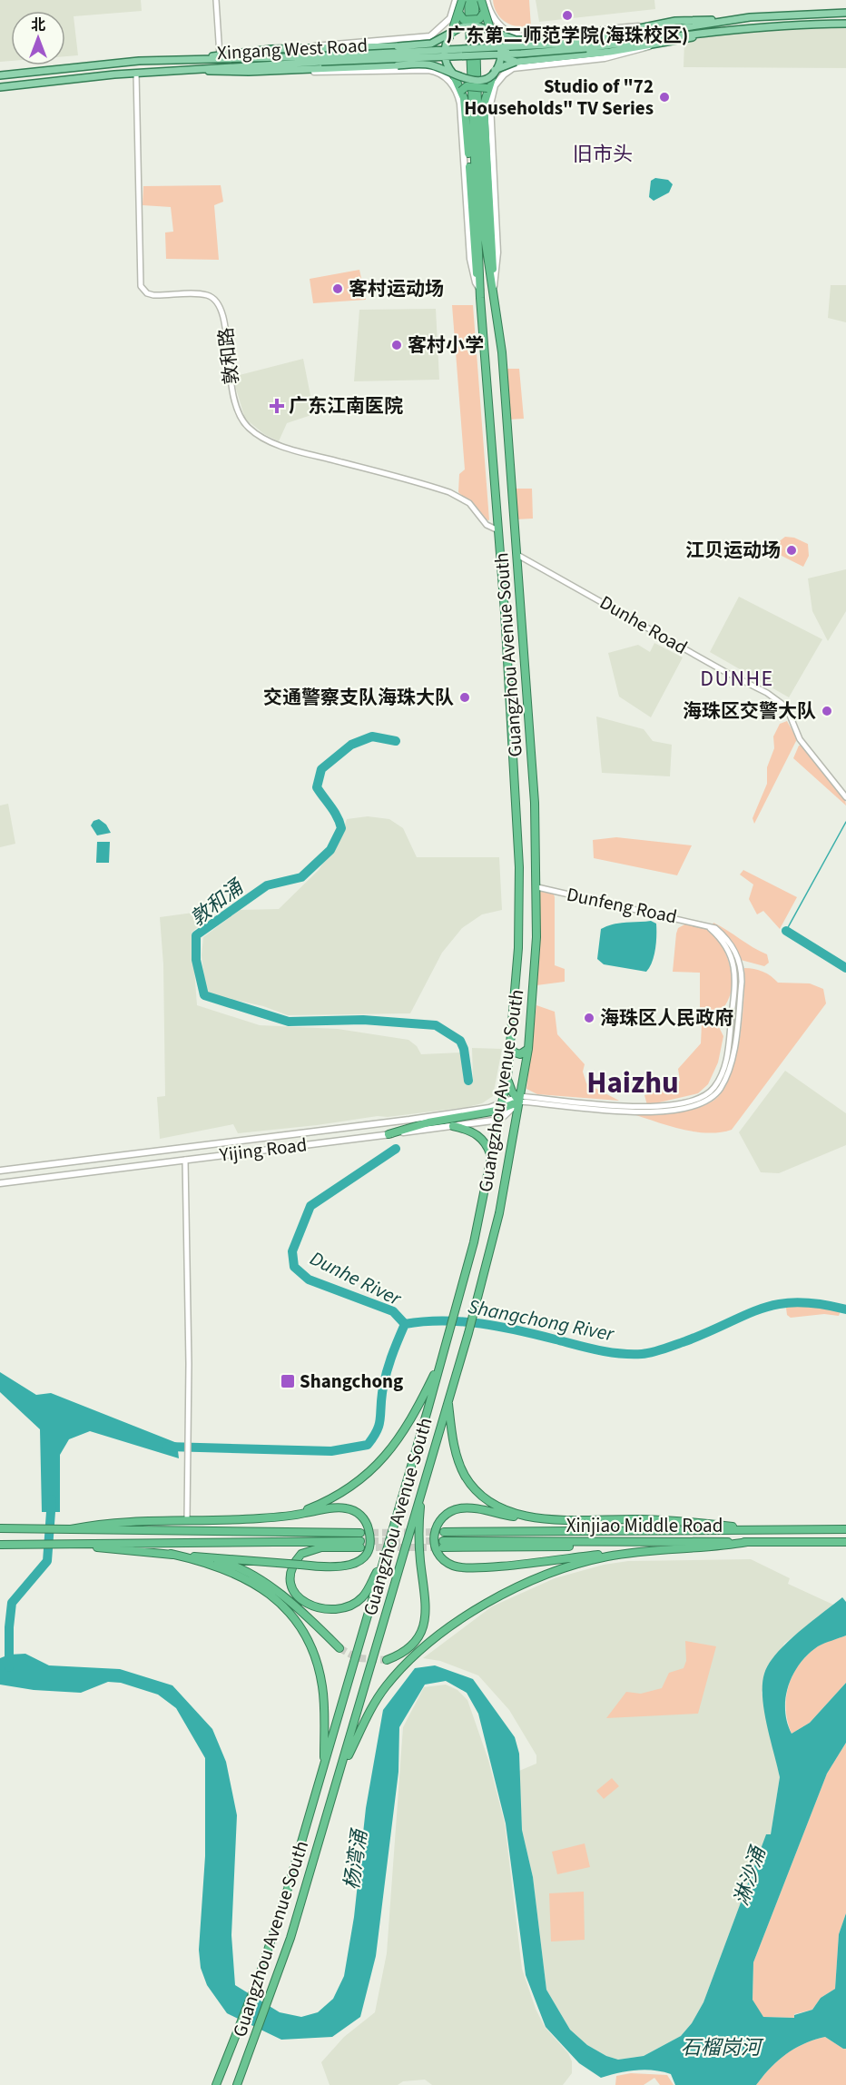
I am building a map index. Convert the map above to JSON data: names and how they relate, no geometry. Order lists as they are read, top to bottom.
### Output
{
  "streets": {
    "highway": ["Guangzhou Avenue South", "Xinjiao Middle Road"],
    "main road": ["Xingang West Road", "Yijing Road"],
    "street": ["敦和路", "Dunhe Road", "Dunfeng Road"]
  },
  "crossings": [
    ["Xingang West Road", "敦和路"],
    ["敦和路", "Guangzhou Avenue South"],
    ["Dunhe Road", "Guangzhou Avenue South"],
    ["Guangzhou Avenue South", "Dunfeng Road"],
    ["Guangzhou Avenue South", "Yijing Road"]
  ],
  "districts": ["旧市头", "DUNHE", "Haizhu"],
  "water": [
    "敦和涌",
    "Dunhe River",
    "Shangchong River",
    "杨湾涌",
    "淋沙涌",
    "石榴岗河"
  ],
  "places": {
    "other": [
      "广东第二师范学院(海珠校区)",
      "Studio of \"72 Households\" TV Series",
      "客村运动场",
      "客村小学",
      "江贝运动场",
      "交通警察支队海珠大队",
      "海珠区交警大队",
      "海珠区人民政府"
    ],
    "health": ["广东江南医院"],
    "transit": ["Shangchong"]
  },
  "north": "top"
}
